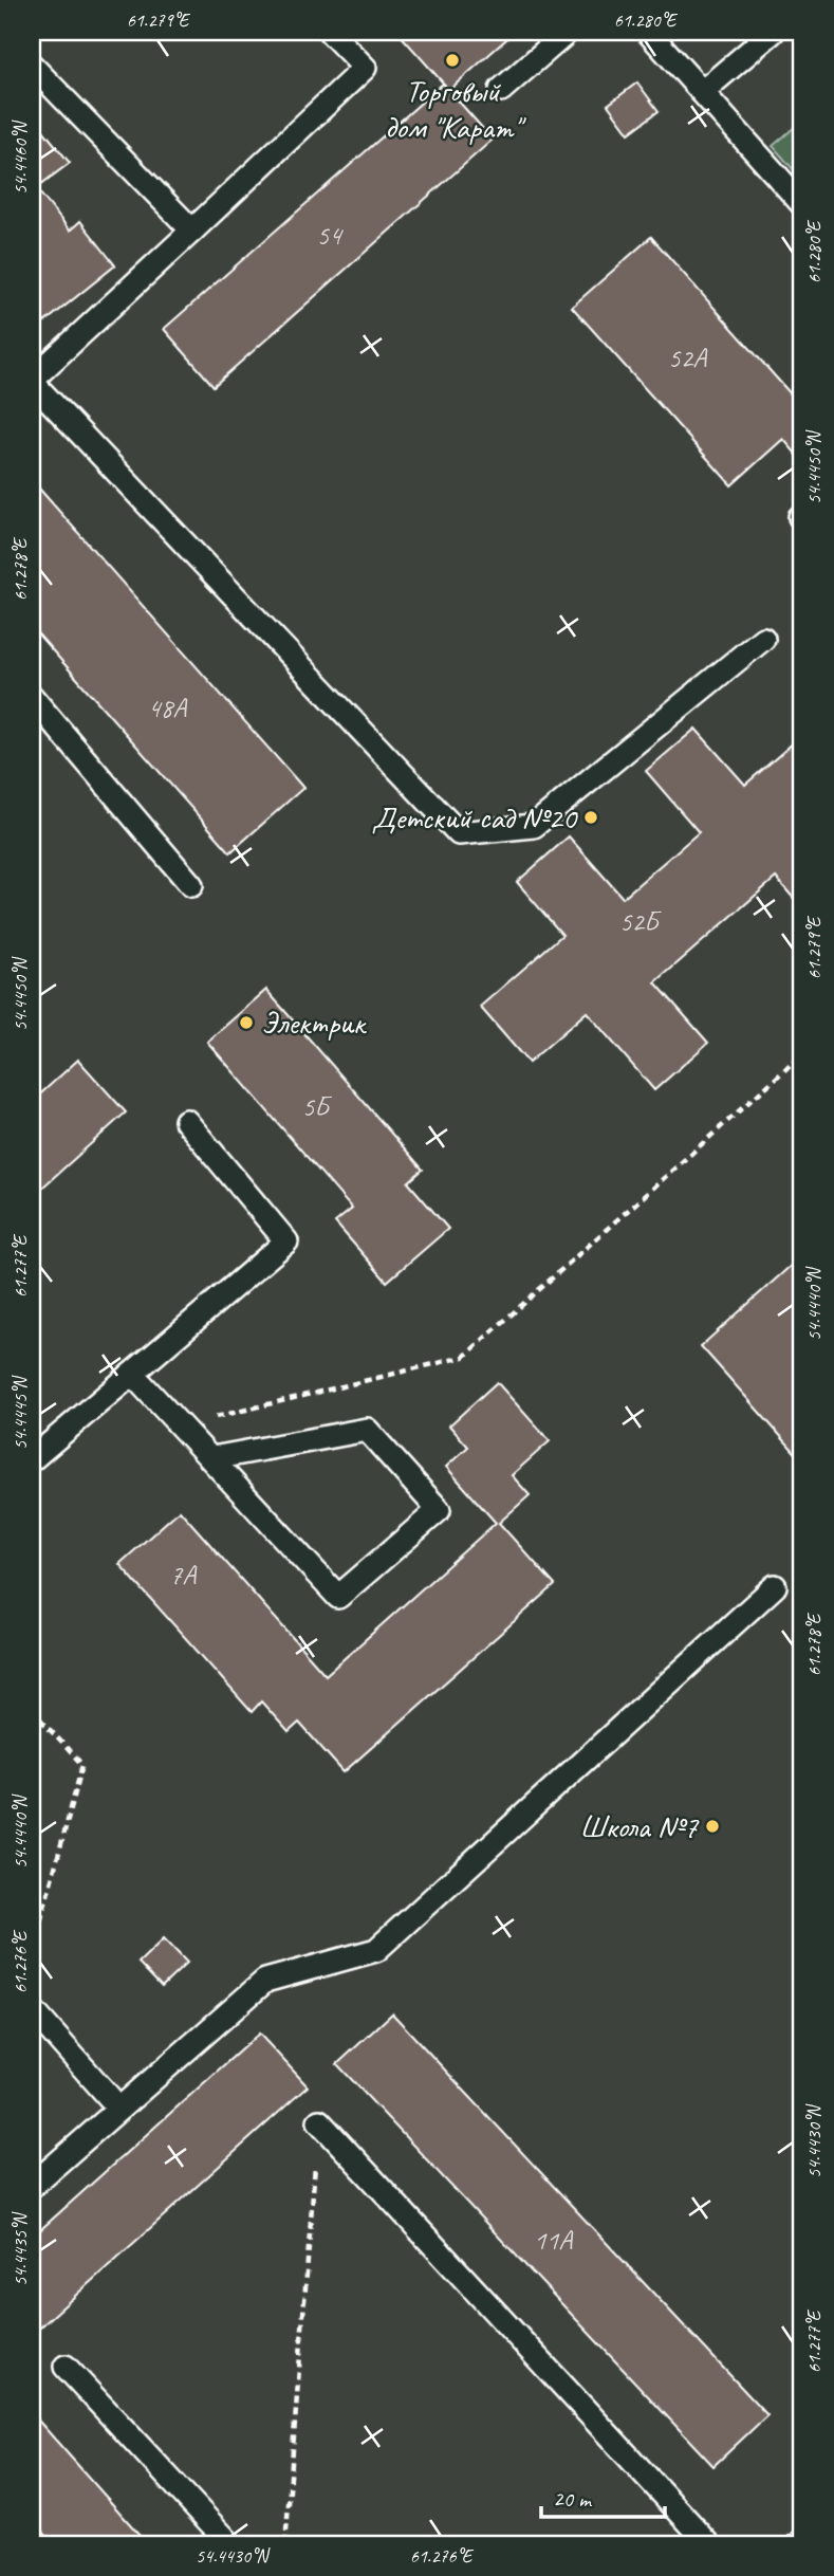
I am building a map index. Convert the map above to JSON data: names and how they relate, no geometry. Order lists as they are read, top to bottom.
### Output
{
  "places": [
    "Торговый дом \"Карат\"",
    "Детский сад №20",
    "Электрик",
    "Школа №7"
  ],
  "house_numbers": [
    "54",
    "52А",
    "48А",
    "52Б",
    "5Б",
    "7А",
    "11А"
  ],
  "scale_bar": "20 m",
  "coordinates": [
    "61.279°E",
    "61.280°E",
    "54.4460°N",
    "54.4450°N",
    "61.278°E",
    "61.277°E",
    "54.4440°N",
    "54.4445°N",
    "61.276°E",
    "54.4430°N",
    "54.4435°N"
  ]
}
